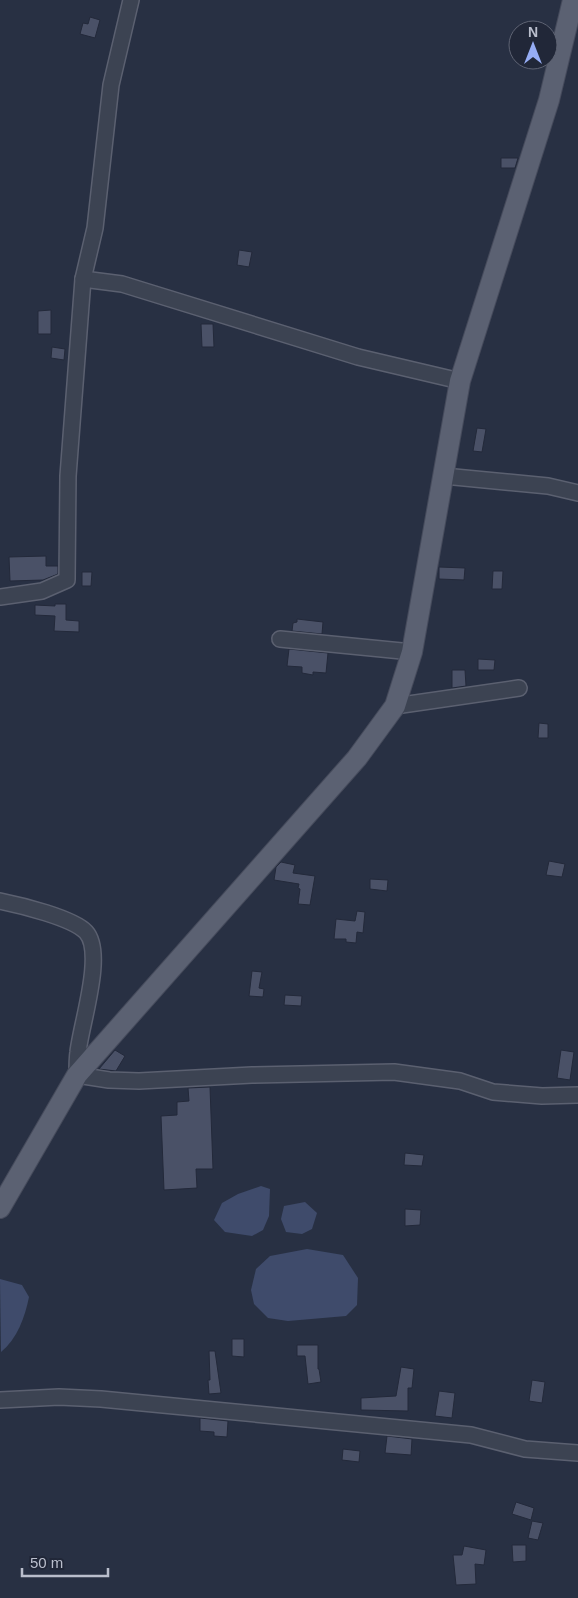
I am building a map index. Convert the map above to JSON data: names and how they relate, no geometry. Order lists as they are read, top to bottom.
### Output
{
  "scale_bar": "50 m",
  "north": "top"
}
